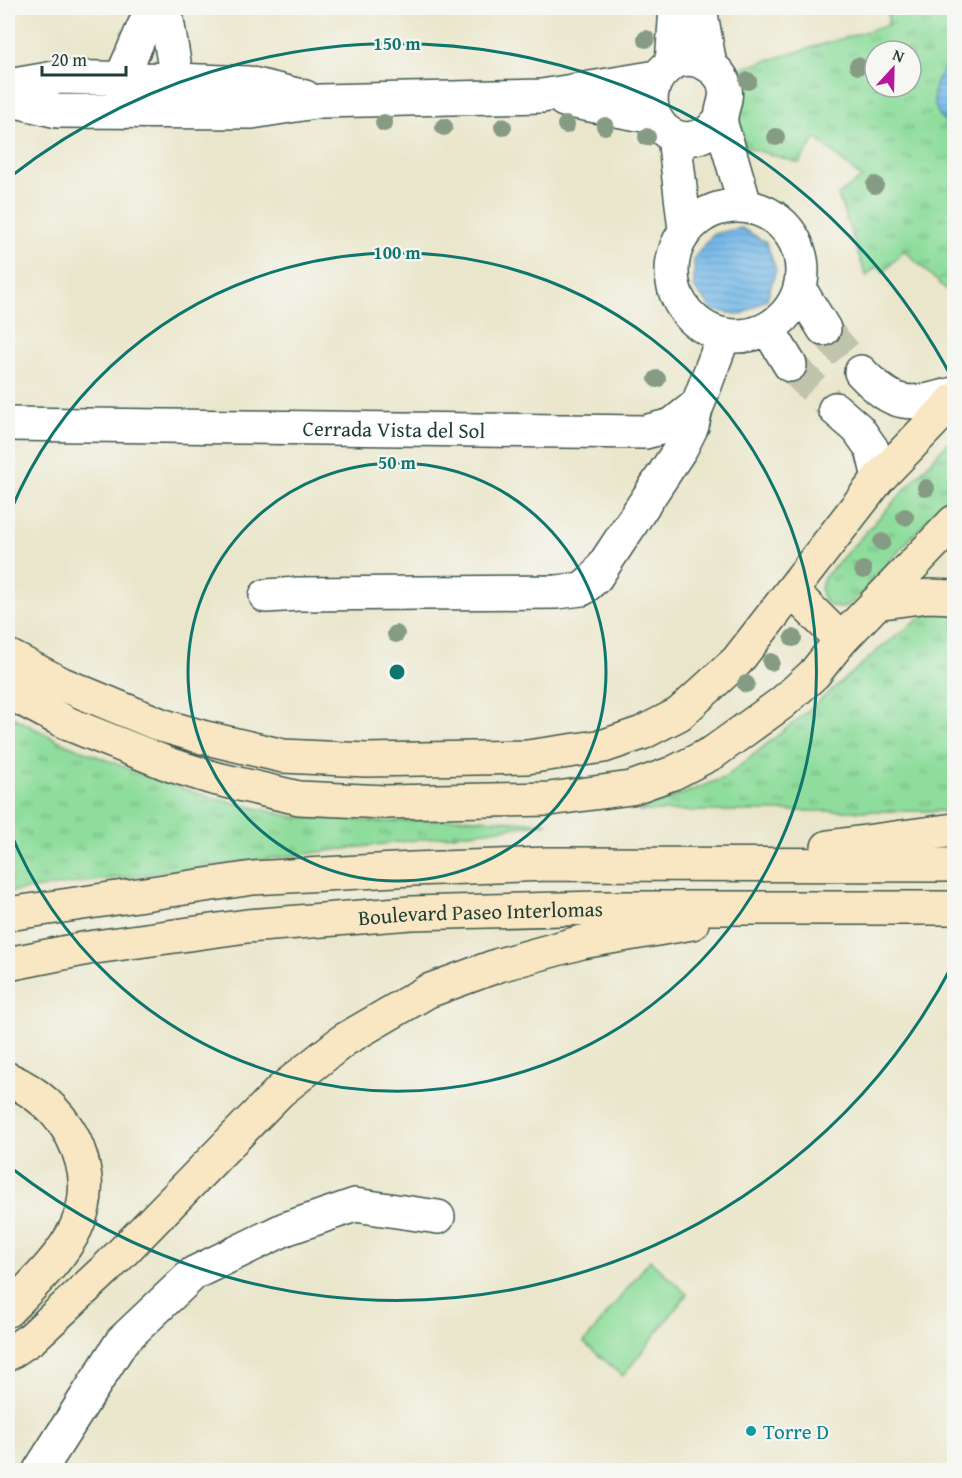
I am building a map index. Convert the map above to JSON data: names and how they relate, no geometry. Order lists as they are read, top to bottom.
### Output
{
  "streets": {
    "main road": ["Boulevard Paseo Interlomas"],
    "street": ["Cerrada Vista del Sol"]
  },
  "places": ["Torre D"],
  "scale_bar": "20 m",
  "north": "top",
  "rings": ["150 m", "100 m", "50 m"]
}
